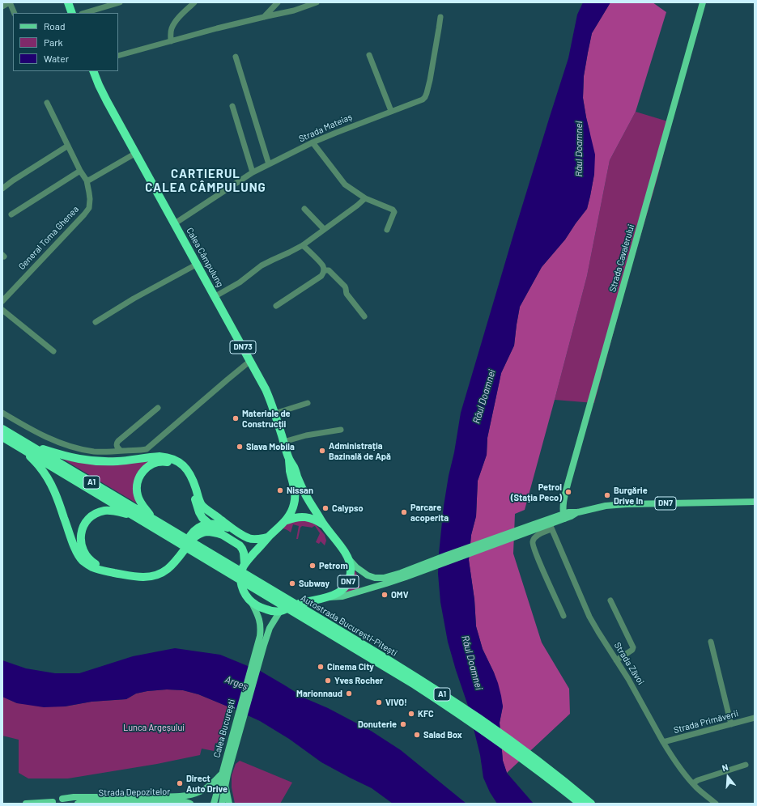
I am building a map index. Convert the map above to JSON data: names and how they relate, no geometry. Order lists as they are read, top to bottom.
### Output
{
  "streets": {
    "highway": [
      "Calea Câmpulung",
      "DN73",
      "A1",
      "DN7",
      "Autostrada București-Pitești"
    ],
    "main road": ["Strada Cavalerului", "Calea București", "Strada Depozitelor"],
    "street": [
      "Strada Mateiaș",
      "General Toma Ghenea",
      "Strada Zăvoi",
      "Strada Primăverii"
    ]
  },
  "crossings": [
    ["Strada Mateiaș", "Calea Câmpulung"],
    ["Calea Câmpulung", "DN7"],
    ["Calea Câmpulung", "Calea București"],
    ["Strada Cavalerului", "DN7"],
    ["DN7", "Strada Zăvoi"],
    ["DN7", "Calea București"],
    ["DN7", "Strada Depozitelor"],
    ["Strada Zăvoi", "Strada Primăverii"],
    ["Calea București", "Strada Depozitelor"]
  ],
  "districts": ["CARTIERUL CALEA CÂMPULUNG"],
  "water": ["Râul Doamnei", "Argeș"],
  "parks": ["Lunca Argeșului"],
  "places": [
    "Materiale de Construcții",
    "Slava Mobila",
    "Administrația Bazinală de Apă",
    "Nissan",
    "Petrol (Stația Peco)",
    "Burgărie Drive In",
    "Calypso",
    "Parcare acoperita",
    "Petrom",
    "Subway",
    "OMV",
    "Cinema City",
    "Yves Rocher",
    "Marionnaud",
    "VIVO!",
    "KFC",
    "Donuterie",
    "Salad Box",
    "Direct Auto Drive"
  ],
  "legend": ["Road", "Park", "Water"],
  "north": "top"
}
